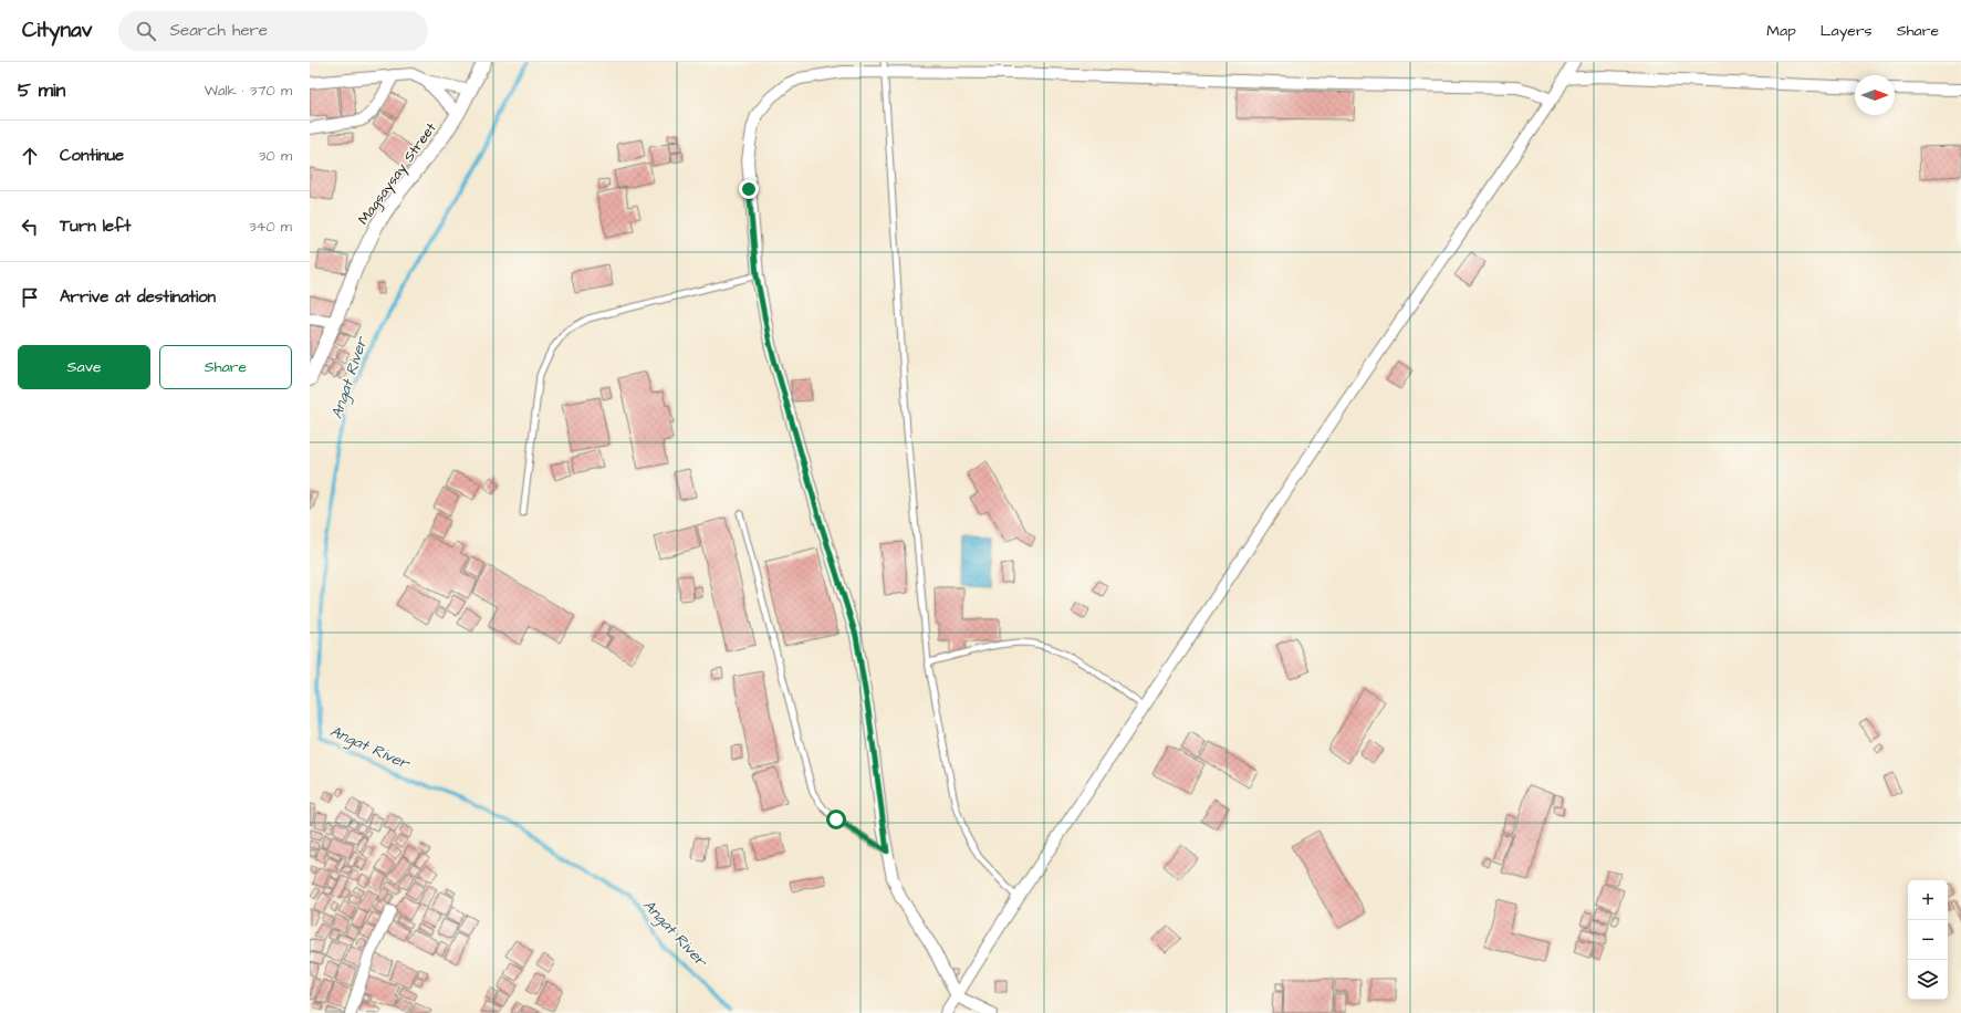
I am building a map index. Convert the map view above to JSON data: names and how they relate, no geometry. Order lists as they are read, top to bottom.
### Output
{
  "streets": {
    "street": ["Magsaysay Street"]
  },
  "water": ["Angat River"],
  "north": "right",
  "page": {
    "header": "Citynav",
    "search": "Search here",
    "nav": ["Map", "Layers", "Share"],
    "heading": ["5 min", "Walk · 370 m"],
    "list": [
      ["Continue", "30 m"],
      ["Turn left", "340 m"],
      "Arrive at destination"
    ],
    "buttons": ["Save", "Share"],
    "map_buttons": ["+", "−"]
  }
}
